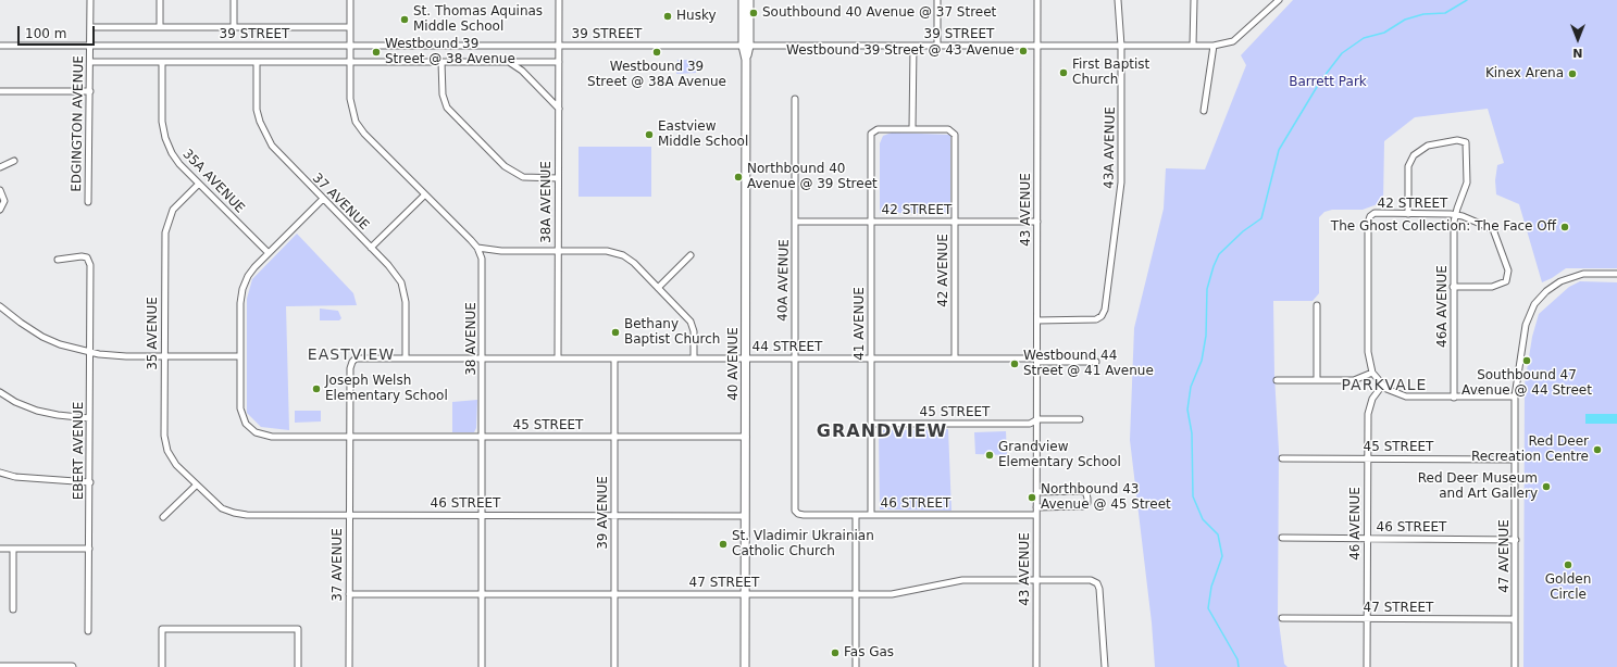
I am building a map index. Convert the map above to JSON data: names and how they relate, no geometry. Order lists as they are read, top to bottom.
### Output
{
  "streets": {
    "main road": ["40 AVENUE"],
    "street": [
      "39 STREET",
      "EDGINGTON AVENUE",
      "43A AVENUE",
      "35A AVENUE",
      "37 AVENUE",
      "38A AVENUE",
      "42 STREET",
      "43 AVENUE",
      "42 AVENUE",
      "40A AVENUE",
      "46A AVENUE",
      "41 AVENUE",
      "35 AVENUE",
      "38 AVENUE",
      "44 STREET",
      "45 STREET",
      "EBERT AVENUE",
      "46 STREET",
      "39 AVENUE",
      "46 AVENUE",
      "47 AVENUE",
      "47 STREET"
    ]
  },
  "crossings": [
    ["39 STREET", "EDGINGTON AVENUE"],
    ["39 STREET", "43A AVENUE"],
    ["39 STREET", "35A AVENUE"],
    ["39 STREET", "37 AVENUE"],
    ["39 STREET", "38A AVENUE"],
    ["39 STREET", "43 AVENUE"],
    ["39 STREET", "38 AVENUE"],
    ["39 STREET", "40 AVENUE"],
    ["43A AVENUE", "43 AVENUE"],
    ["35A AVENUE", "35 AVENUE"],
    ["35A AVENUE", "45 STREET"],
    ["37 AVENUE", "44 STREET"],
    ["37 AVENUE", "45 STREET"],
    ["37 AVENUE", "46 STREET"],
    ["37 AVENUE", "47 STREET"],
    ["38A AVENUE", "44 STREET"],
    ["42 STREET", "43 AVENUE"],
    ["42 STREET", "42 AVENUE"],
    ["42 STREET", "40A AVENUE"],
    ["42 STREET", "46A AVENUE"],
    ["42 STREET", "41 AVENUE"],
    ["43 AVENUE", "44 STREET"],
    ["43 AVENUE", "45 STREET"],
    ["43 AVENUE", "46 STREET"],
    ["43 AVENUE", "47 STREET"],
    ["42 AVENUE", "41 AVENUE"],
    ["42 AVENUE", "44 STREET"],
    ["40A AVENUE", "44 STREET"],
    ["40A AVENUE", "46 STREET"],
    ["41 AVENUE", "44 STREET"],
    ["41 AVENUE", "45 STREET"],
    ["41 AVENUE", "46 STREET"],
    ["35 AVENUE", "46 STREET"],
    ["38 AVENUE", "44 STREET"],
    ["38 AVENUE", "45 STREET"],
    ["38 AVENUE", "46 STREET"],
    ["38 AVENUE", "47 STREET"],
    ["44 STREET", "40 AVENUE"],
    ["44 STREET", "39 AVENUE"],
    ["40 AVENUE", "45 STREET"],
    ["40 AVENUE", "46 STREET"],
    ["40 AVENUE", "47 STREET"],
    ["45 STREET", "39 AVENUE"],
    ["45 STREET", "46 AVENUE"],
    ["45 STREET", "47 AVENUE"],
    ["46 STREET", "39 AVENUE"],
    ["46 STREET", "46 AVENUE"],
    ["46 STREET", "47 AVENUE"],
    ["39 AVENUE", "47 STREET"],
    ["46 AVENUE", "47 STREET"],
    ["47 AVENUE", "47 STREET"]
  ],
  "districts": ["EASTVIEW", "PARKVALE", "GRANDVIEW"],
  "parks": ["Barrett Park"],
  "places": [
    "Southbound 40 Avenue @ 37 Street",
    "Husky",
    "St. Thomas Aquinas Middle School",
    "Westbound 39 Street @ 43 Avenue",
    "Westbound 39 Street @ 38 Avenue",
    "Westbound 39 Street @ 38A Avenue",
    "First Baptist Church",
    "Kinex Arena",
    "Eastview Middle School",
    "Northbound 40 Avenue @ 39 Street",
    "The Ghost Collection: The Face Off",
    "Bethany Baptist Church",
    "Southbound 47 Avenue @ 44 Street",
    "Westbound 44 Street @ 41 Avenue",
    "Joseph Welsh Elementary School",
    "Red Deer Recreation Centre",
    "Grandview Elementary School",
    "Red Deer Museum and Art Gallery",
    "Northbound 43 Avenue @ 45 Street",
    "St. Vladimir Ukrainian Catholic Church",
    "Golden Circle",
    "Fas Gas"
  ],
  "scale_bar": "100 m",
  "north": "bottom"
}
